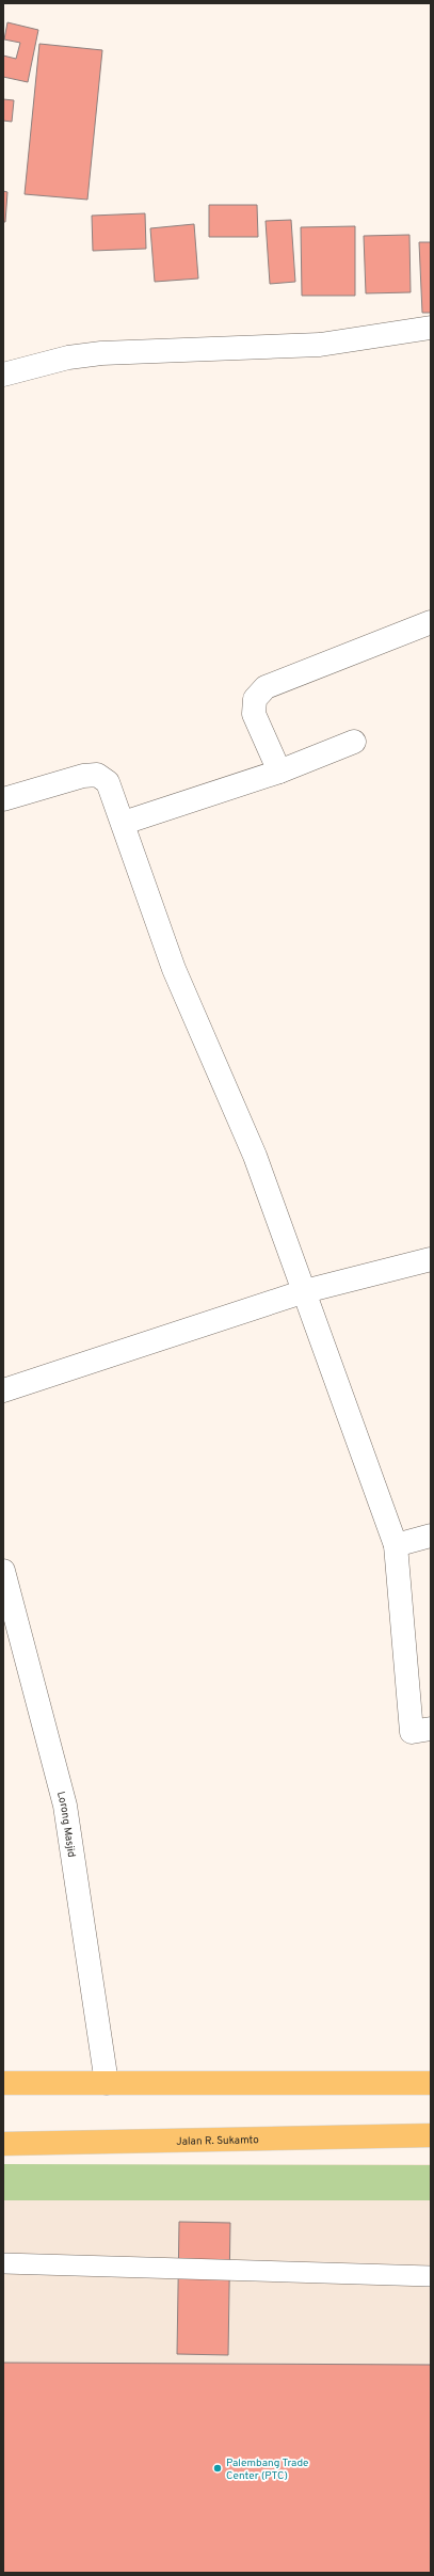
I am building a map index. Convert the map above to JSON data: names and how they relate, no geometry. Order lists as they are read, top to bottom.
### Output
{
  "streets": {
    "highway": ["Jalan R. Sukamto"],
    "street": ["Lorong Masjid"]
  },
  "places": ["Palembang Trade Center (PTC)"]
}
